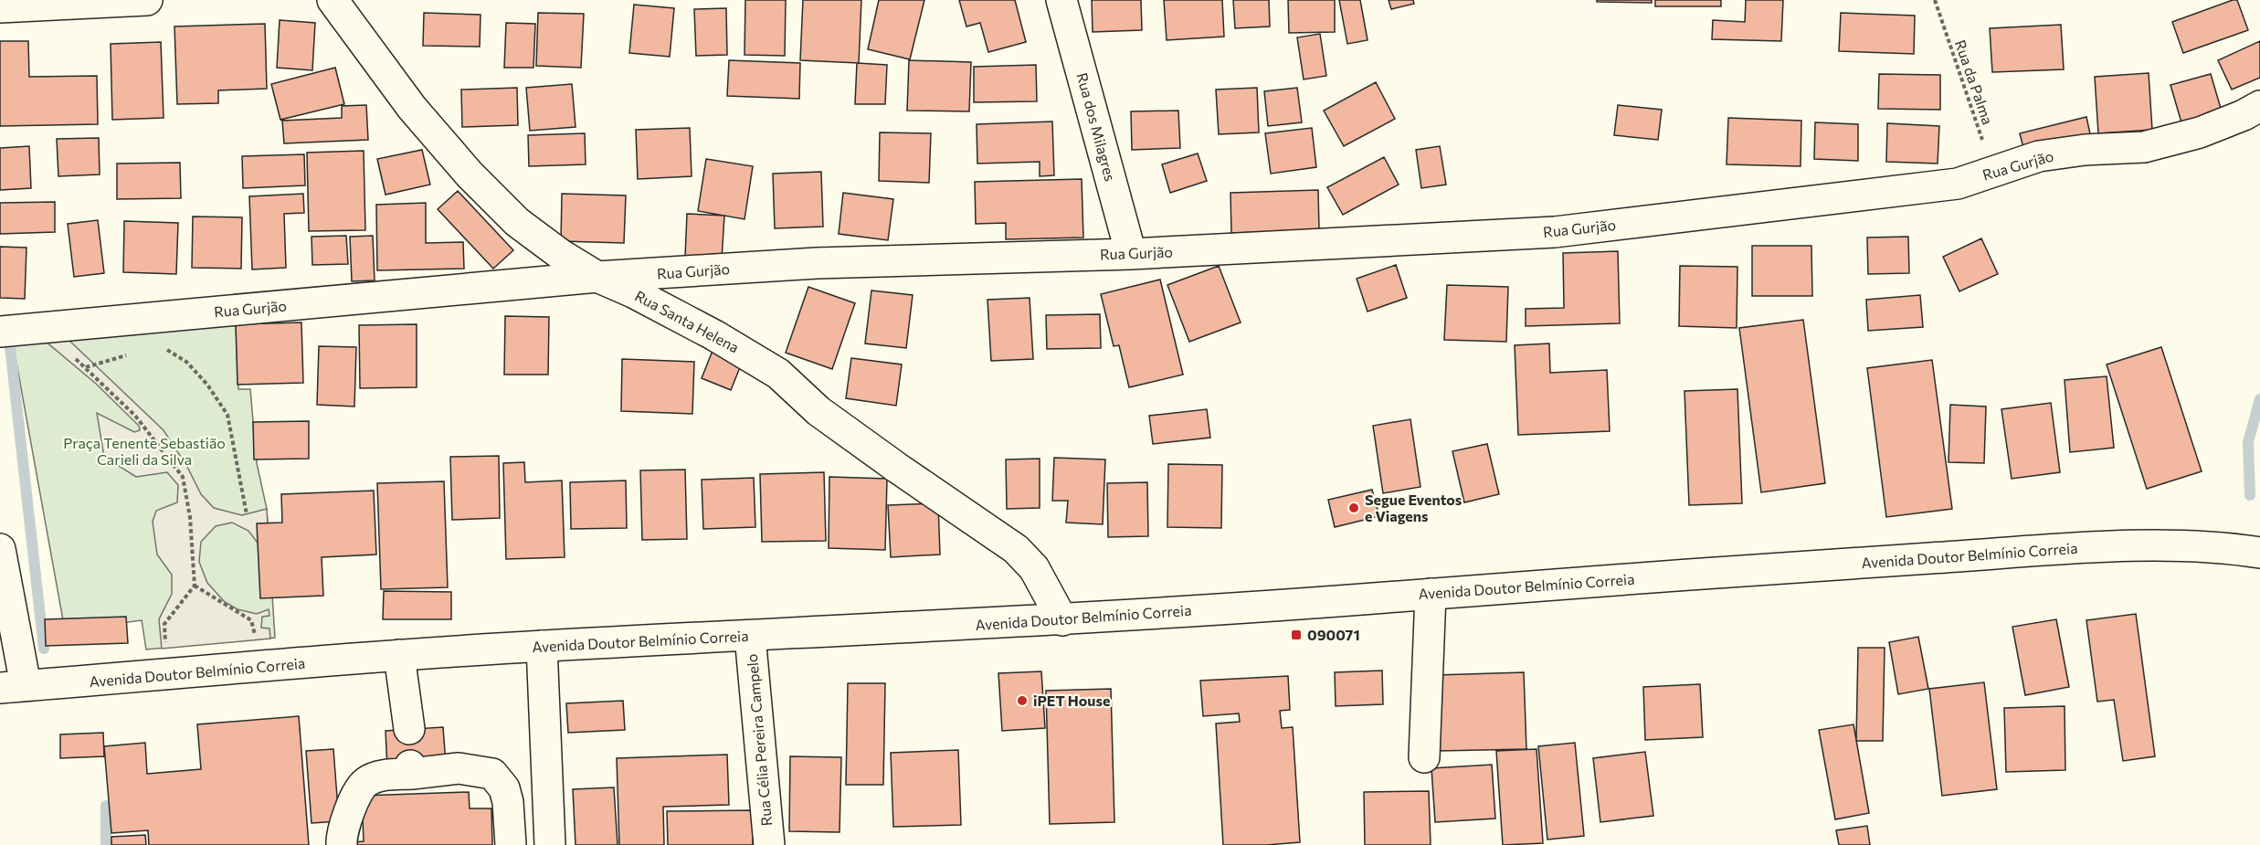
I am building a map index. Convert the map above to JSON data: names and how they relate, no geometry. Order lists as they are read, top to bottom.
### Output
{
  "streets": {
    "street": [
      "Rua dos Milagres",
      "Rua Gurjão",
      "Rua Santa Helena",
      "Avenida Doutor Belmínio Correia",
      "Rua Célia Pereira Campelo"
    ],
    "path": ["Rua da Palma"]
  },
  "crossings": [
    ["Rua da Palma", "Rua Gurjão"],
    ["Rua dos Milagres", "Rua Gurjão"],
    ["Rua Gurjão", "Rua Santa Helena"],
    ["Rua Santa Helena", "Avenida Doutor Belmínio Correia"],
    ["Avenida Doutor Belmínio Correia", "Rua Célia Pereira Campelo"]
  ],
  "parks": ["Praça Tenente Sebastião Carieli da Silva"],
  "places": {
    "other": ["Segue Eventos e Viagens", "iPET House"],
    "transit": ["090071"]
  }
}
